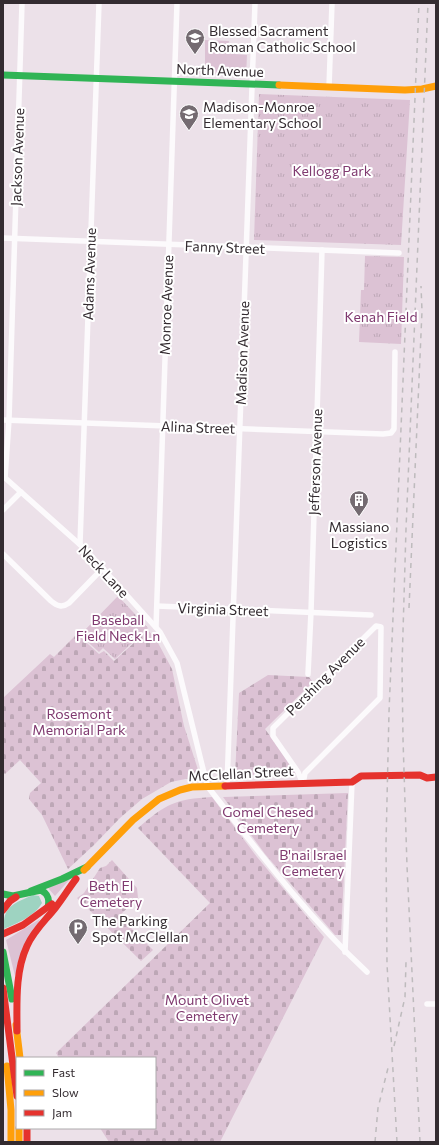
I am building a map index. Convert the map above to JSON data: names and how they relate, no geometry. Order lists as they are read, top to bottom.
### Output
{
  "streets": {
    "main road": ["North Avenue", "McClellan Street"],
    "street": [
      "Jackson Avenue",
      "Fanny Street",
      "Adams Avenue",
      "Monroe Avenue",
      "Madison Avenue",
      "Alina Street",
      "Jefferson Avenue",
      "Neck Lane",
      "Virginia Street",
      "Pershing Avenue"
    ]
  },
  "crossings": [
    ["North Avenue", "Jackson Avenue"],
    ["North Avenue", "Adams Avenue"],
    ["North Avenue", "Monroe Avenue"],
    ["North Avenue", "Madison Avenue"],
    ["Jackson Avenue", "Fanny Street"],
    ["Jackson Avenue", "Alina Street"],
    ["Jackson Avenue", "Neck Lane"],
    ["Fanny Street", "Adams Avenue"],
    ["Fanny Street", "Monroe Avenue"],
    ["Fanny Street", "Madison Avenue"],
    ["Fanny Street", "Jefferson Avenue"],
    ["Adams Avenue", "Alina Street"],
    ["Adams Avenue", "Neck Lane"],
    ["Monroe Avenue", "Alina Street"],
    ["Monroe Avenue", "Virginia Street"],
    ["Madison Avenue", "Alina Street"],
    ["Madison Avenue", "Virginia Street"],
    ["Madison Avenue", "McClellan Street"],
    ["Alina Street", "Jefferson Avenue"],
    ["Jefferson Avenue", "Virginia Street"],
    ["Neck Lane", "Virginia Street"],
    ["Neck Lane", "McClellan Street"],
    ["Pershing Avenue", "McClellan Street"]
  ],
  "parks": [
    "Kellogg Park",
    "Kenah Field",
    "Baseball Field Neck Ln",
    "Rosemont Memorial Park",
    "Gomel Chesed Cemetery",
    "B'nai Israel Cemetery",
    "Beth El Cemetery",
    "Mount Olivet Cemetery"
  ],
  "places": {
    "school or university": ["Blessed Sacrament Roman Catholic School", "Madison-Monroe Elementary School"],
    "building": ["Massiano Logistics"],
    "parking": ["The Parking Spot McClellan"]
  },
  "legend": ["Fast", "Slow", "Jam"]
}
